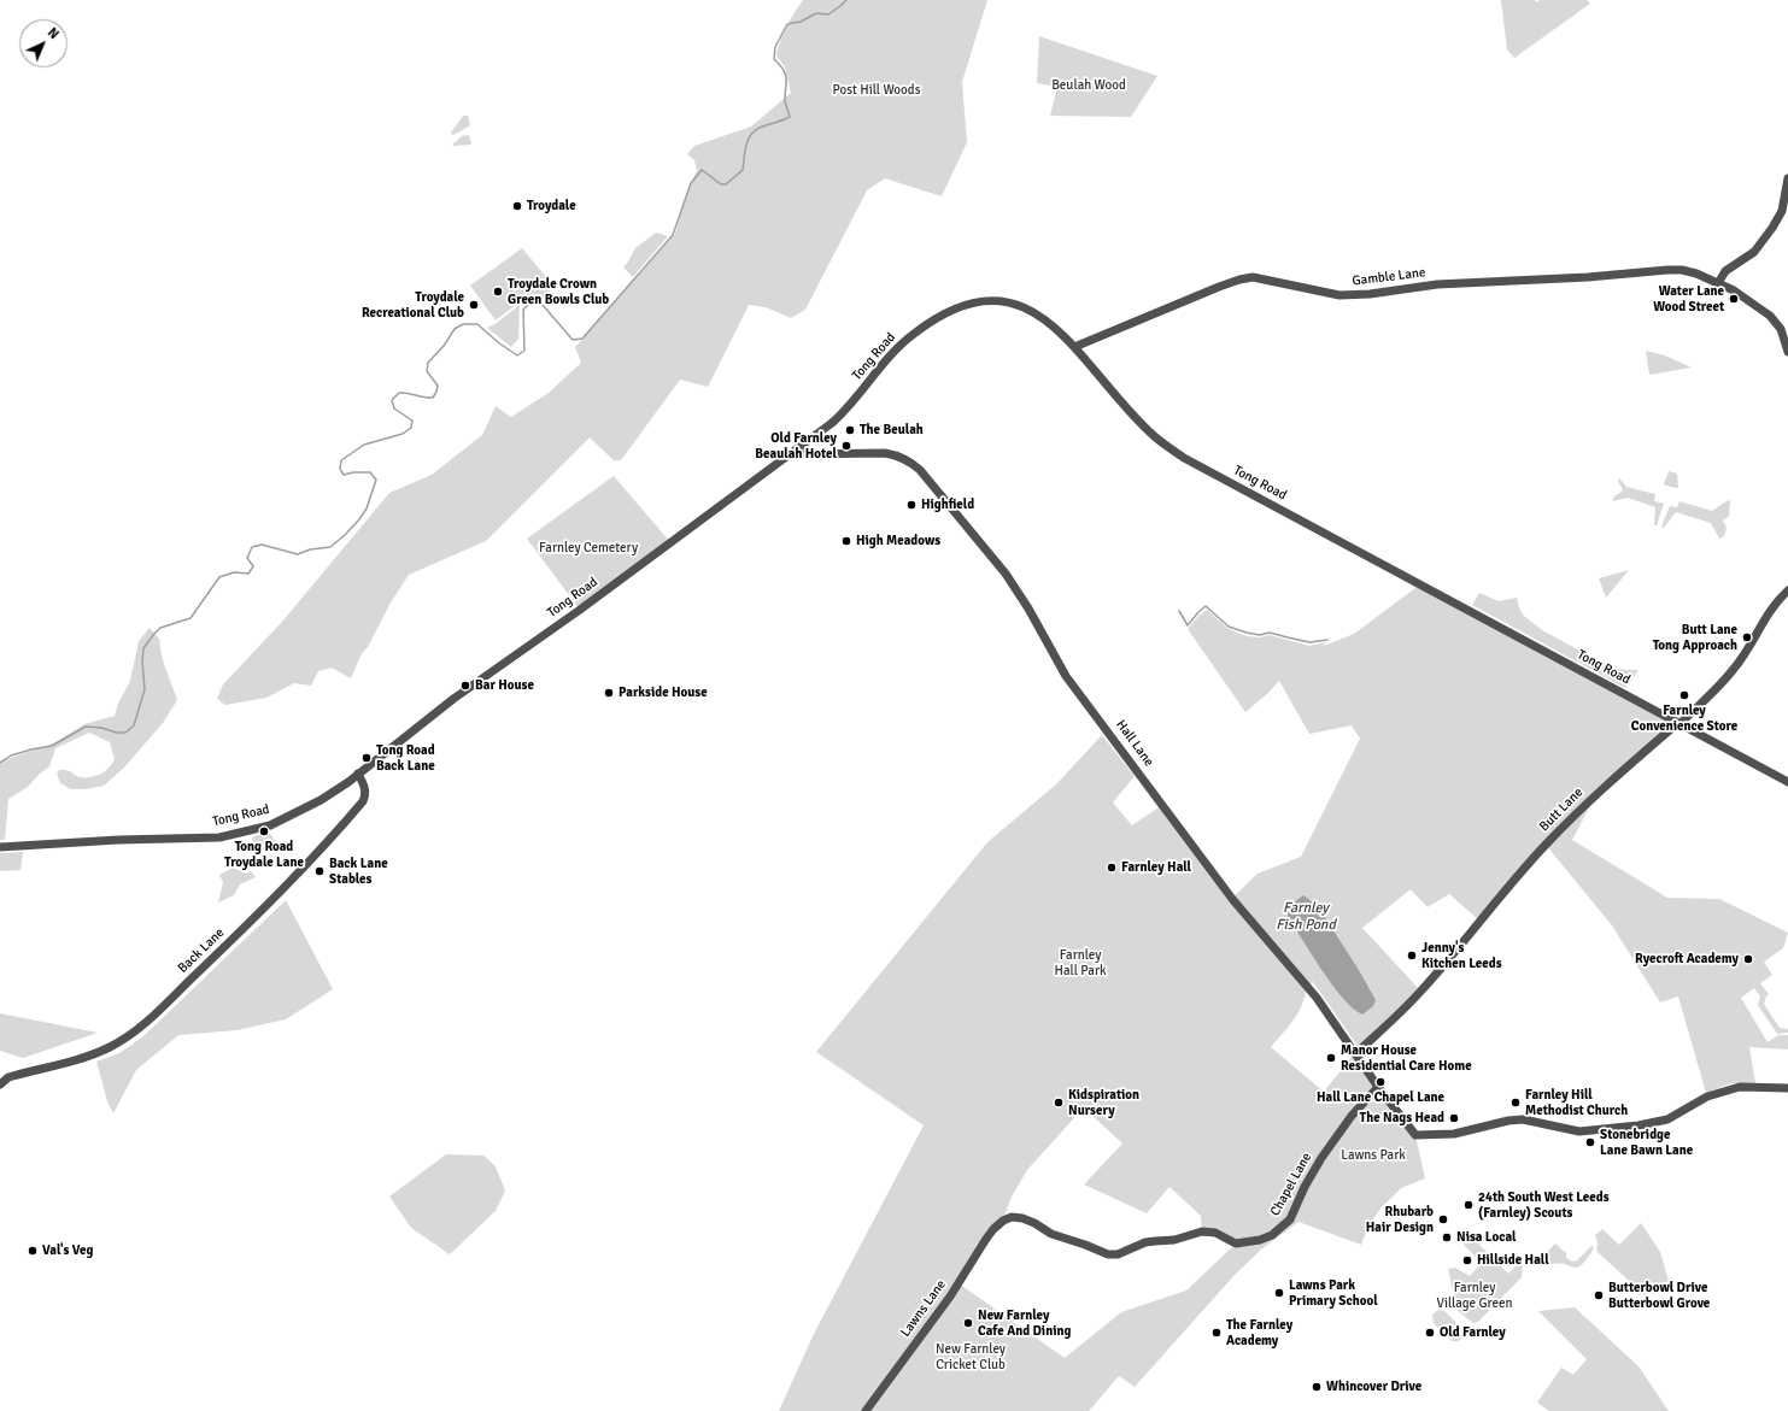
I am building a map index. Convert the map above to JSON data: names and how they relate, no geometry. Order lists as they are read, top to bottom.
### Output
{
  "streets": {
    "street": [
      "Gamble Lane",
      "Tong Road",
      "Hall Lane",
      "Butt Lane",
      "Back Lane",
      "Chapel Lane",
      "Lawns Lane"
    ]
  },
  "crossings": [
    ["Gamble Lane", "Tong Road"],
    ["Tong Road", "Hall Lane"],
    ["Tong Road", "Butt Lane"],
    ["Tong Road", "Back Lane"],
    ["Hall Lane", "Butt Lane"],
    ["Hall Lane", "Chapel Lane"],
    ["Chapel Lane", "Lawns Lane"]
  ],
  "water": ["Farnley Fish Pond"],
  "parks": [
    "Beulah Wood",
    "Post Hill Woods",
    "Farnley Cemetery",
    "Farnley Hall Park",
    "Lawns Park",
    "Farnley Village Green",
    "New Farnley Cricket Club"
  ],
  "places": [
    "Troydale",
    "Troydale Crown Green Bowls Club",
    "Water Lane Wood Street",
    "Troydale Recreational Club",
    "The Beulah",
    "Old Farnley Beaulah Hotel",
    "Highfield",
    "High Meadows",
    "Butt Lane Tong Approach",
    "Bar House",
    "Parkside House",
    "Farnley Convenience Store",
    "Tong Road Back Lane",
    "Tong Road Troydale Lane",
    "Farnley Hall",
    "Back Lane Stables",
    "Jenny's Kitchen Leeds",
    "Ryecroft Academy",
    "Manor House Residential Care Home",
    "Hall Lane Chapel Lane",
    "Kidspiration Nursery",
    "Farnley Hill Methodist Church",
    "The Nags Head",
    "Stonebridge Lane Bawn Lane",
    "24th South West Leeds (Farnley) Scouts",
    "Rhubarb Hair Design",
    "Nisa Local",
    "Val's Veg",
    "Hillside Hall",
    "Lawns Park Primary School",
    "Butterbowl Drive Butterbowl Grove",
    "New Farnley Cafe And Dining",
    "The Farnley Academy",
    "Old Farnley",
    "Whincover Drive"
  ],
  "north": "top right"
}
